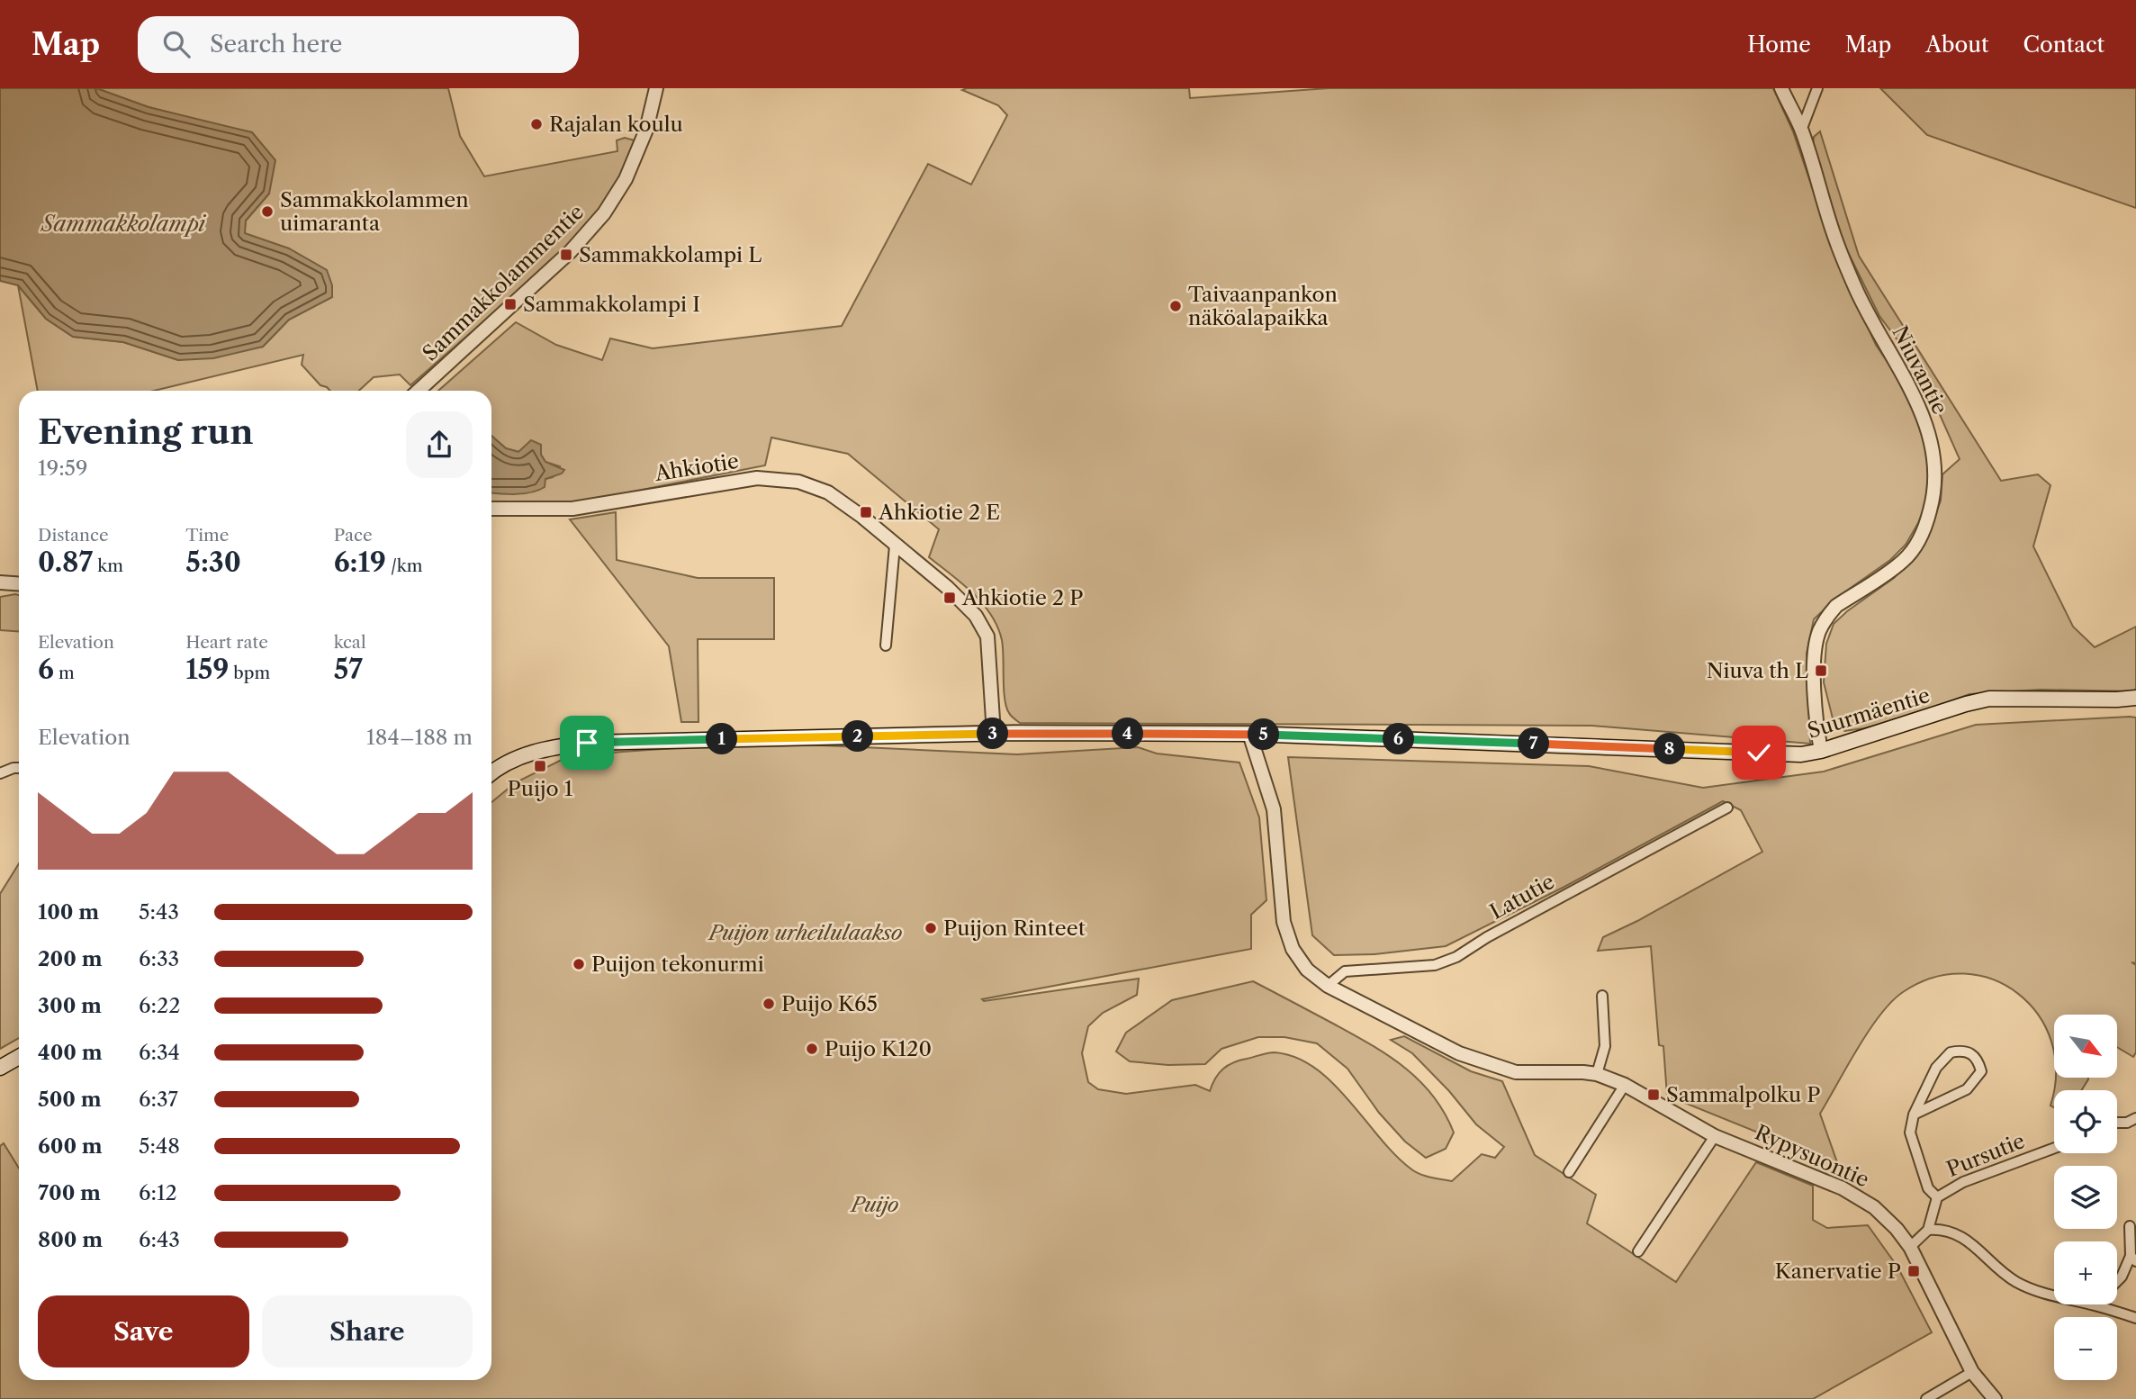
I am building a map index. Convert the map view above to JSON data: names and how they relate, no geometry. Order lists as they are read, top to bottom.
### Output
{
  "streets": {
    "main road": ["Suurmäentie"],
    "street": [
      "Sammakkolammentie",
      "Niuvantie",
      "Ahkiotie",
      "Latutie",
      "Pursutie",
      "Rypysuontie"
    ]
  },
  "crossings": [
    ["Niuvantie", "Suurmäentie"],
    ["Ahkiotie", "Suurmäentie"],
    ["Suurmäentie", "Rypysuontie"],
    ["Latutie", "Rypysuontie"]
  ],
  "water": ["Sammakkolampi"],
  "parks": ["Puijon urheilulaakso", "Puijo"],
  "places": {
    "other": [
      "Rajalan koulu",
      "Sammakkolammen uimaranta",
      "Taivaanpankon näköalapaikka",
      "Puijon Rinteet",
      "Puijon tekonurmi",
      "Puijo K65",
      "Puijo K120"
    ],
    "transit": [
      "Sammakkolampi L",
      "Sammakkolampi I",
      "Ahkiotie 2 E",
      "Ahkiotie 2 P",
      "Niuva th L",
      "Puijo 1",
      "Sammalpolku P",
      "Kanervatie P"
    ]
  },
  "north": "bottom right",
  "page": {
    "header": "Map",
    "search": "Search here",
    "nav": [
      "Home",
      "Map",
      "About",
      "Contact"
    ],
    "heading": ["Evening run", "19:59"],
    "stats": [
      ["Distance", "0.87 km"],
      ["Time", "5:30"],
      ["Pace", "6:19 /km"],
      ["Elevation", "6 m"],
      ["Heart rate", "159 bpm"],
      ["kcal", "57"]
    ],
    "chart": ["Elevation", "184–188 m"],
    "pins": [
      "3",
      "4",
      "5",
      "2",
      "1",
      "6",
      "7",
      "8"
    ],
    "list": [
      {
        "name": "100 m",
        "note": "5:43"
      },
      {
        "name": "200 m",
        "note": "6:33"
      },
      {
        "name": "300 m",
        "note": "6:22"
      },
      {
        "name": "400 m",
        "note": "6:34"
      },
      {
        "name": "500 m",
        "note": "6:37"
      },
      {
        "name": "600 m",
        "note": "5:48"
      },
      {
        "name": "700 m",
        "note": "6:12"
      },
      {
        "name": "800 m",
        "note": "6:43"
      }
    ],
    "map_buttons": ["+", "−"],
    "buttons": ["Save", "Share"]
  }
}
